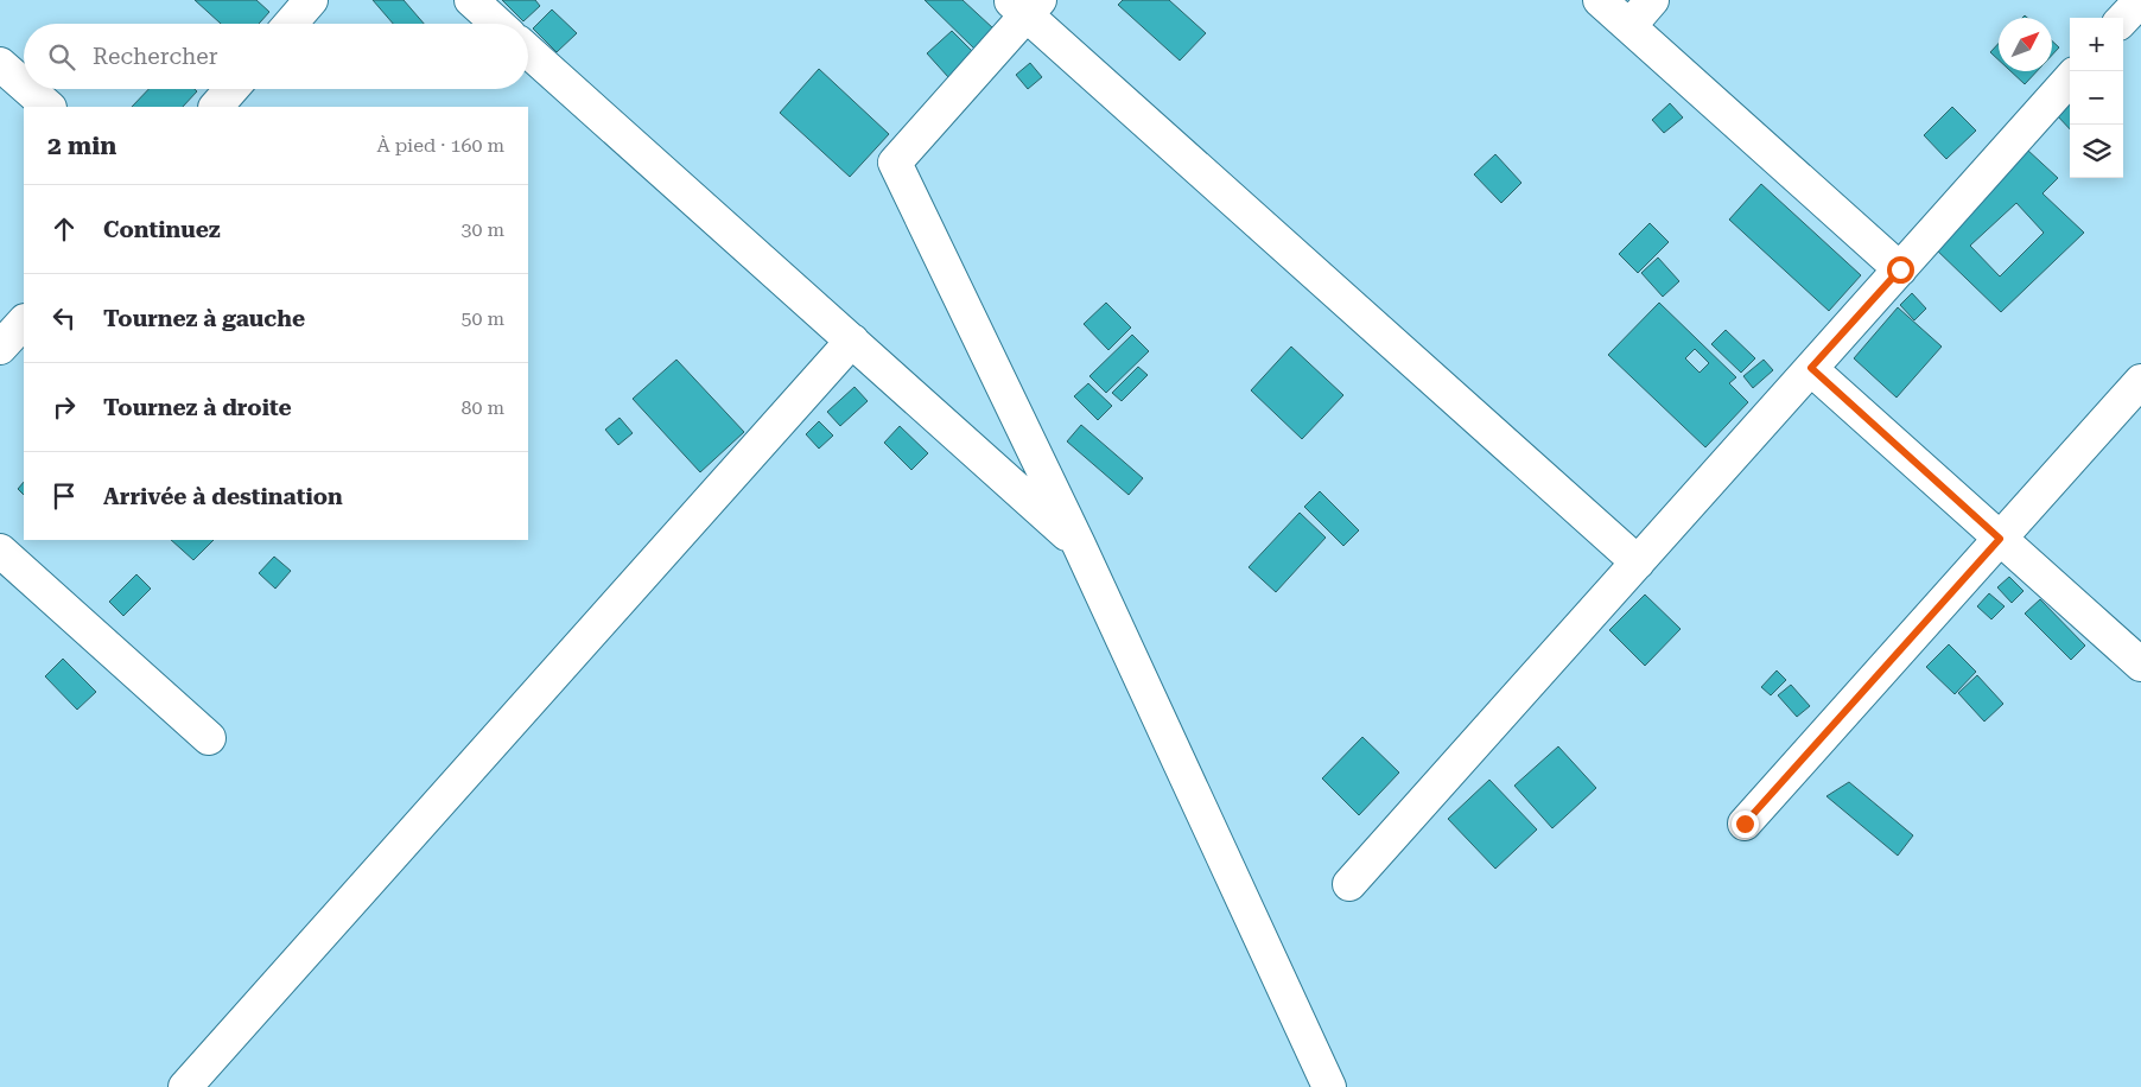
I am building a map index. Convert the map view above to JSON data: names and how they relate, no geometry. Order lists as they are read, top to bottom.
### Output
{
  "north": "top right",
  "page": {
    "map_buttons": ["+", "−"],
    "search": "Rechercher",
    "heading": ["2 min", "À pied · 160 m"],
    "list": [
      ["Continuez", "30 m"],
      ["Tournez à gauche", "50 m"],
      ["Tournez à droite", "80 m"],
      "Arrivée à destination"
    ]
  }
}
